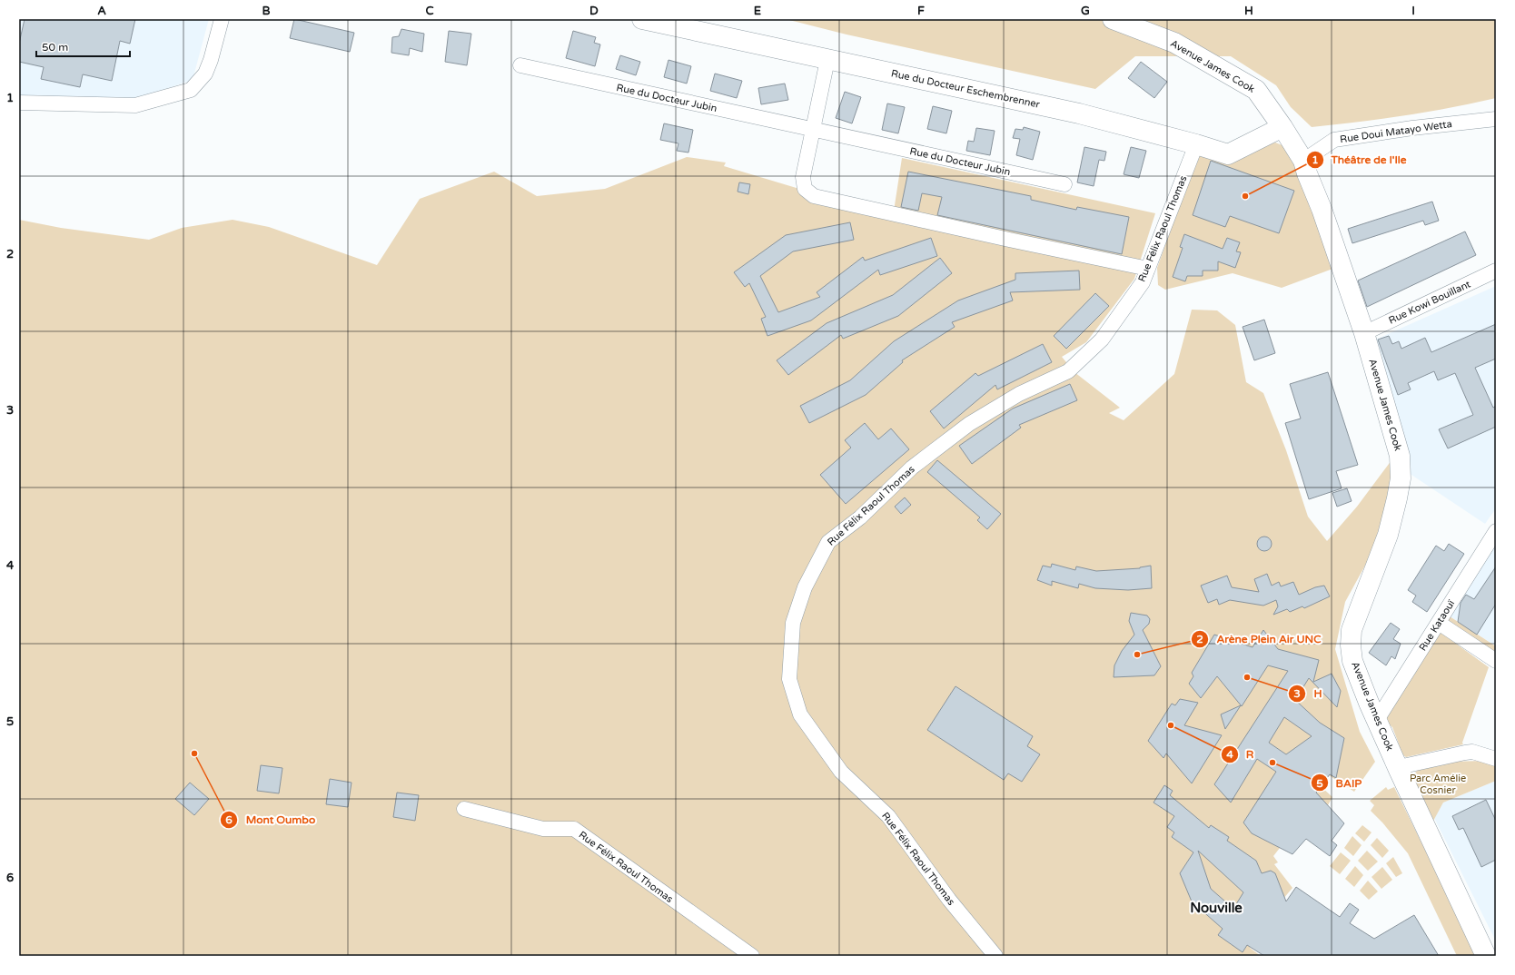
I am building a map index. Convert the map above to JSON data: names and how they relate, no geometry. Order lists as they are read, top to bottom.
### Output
{
  "streets": {
    "main road": ["Avenue James Cook", "Rue du Docteur Eschembrenner"],
    "street": [
      "Rue du Docteur Jubin",
      "Rue Doui Matayo Wetta",
      "Rue Félix Raoul Thomas",
      "Rue Kowi Bouillant",
      "Rue Kataouï"
    ]
  },
  "crossings": [
    ["Avenue James Cook", "Rue du Docteur Eschembrenner"],
    ["Avenue James Cook", "Rue Doui Matayo Wetta"],
    ["Avenue James Cook", "Rue Kowi Bouillant"],
    ["Avenue James Cook", "Rue Kataouï"],
    ["Rue du Docteur Eschembrenner", "Rue Félix Raoul Thomas"]
  ],
  "districts": ["Nouville"],
  "parks": ["Parc Amélie Cosnier"],
  "places": [
    "Théâtre de l'Ile",
    "Arène Plein Air UNC",
    "H",
    "R",
    "Mont Oumbo",
    "BAIP"
  ],
  "scale_bar": "50 m",
  "grid": {
    "columns": [
      "A",
      "B",
      "C",
      "D",
      "E",
      "F",
      "G",
      "H",
      "I"
    ],
    "rows": [
      "1",
      "2",
      "3",
      "4",
      "5",
      "6"
    ]
  }
}
